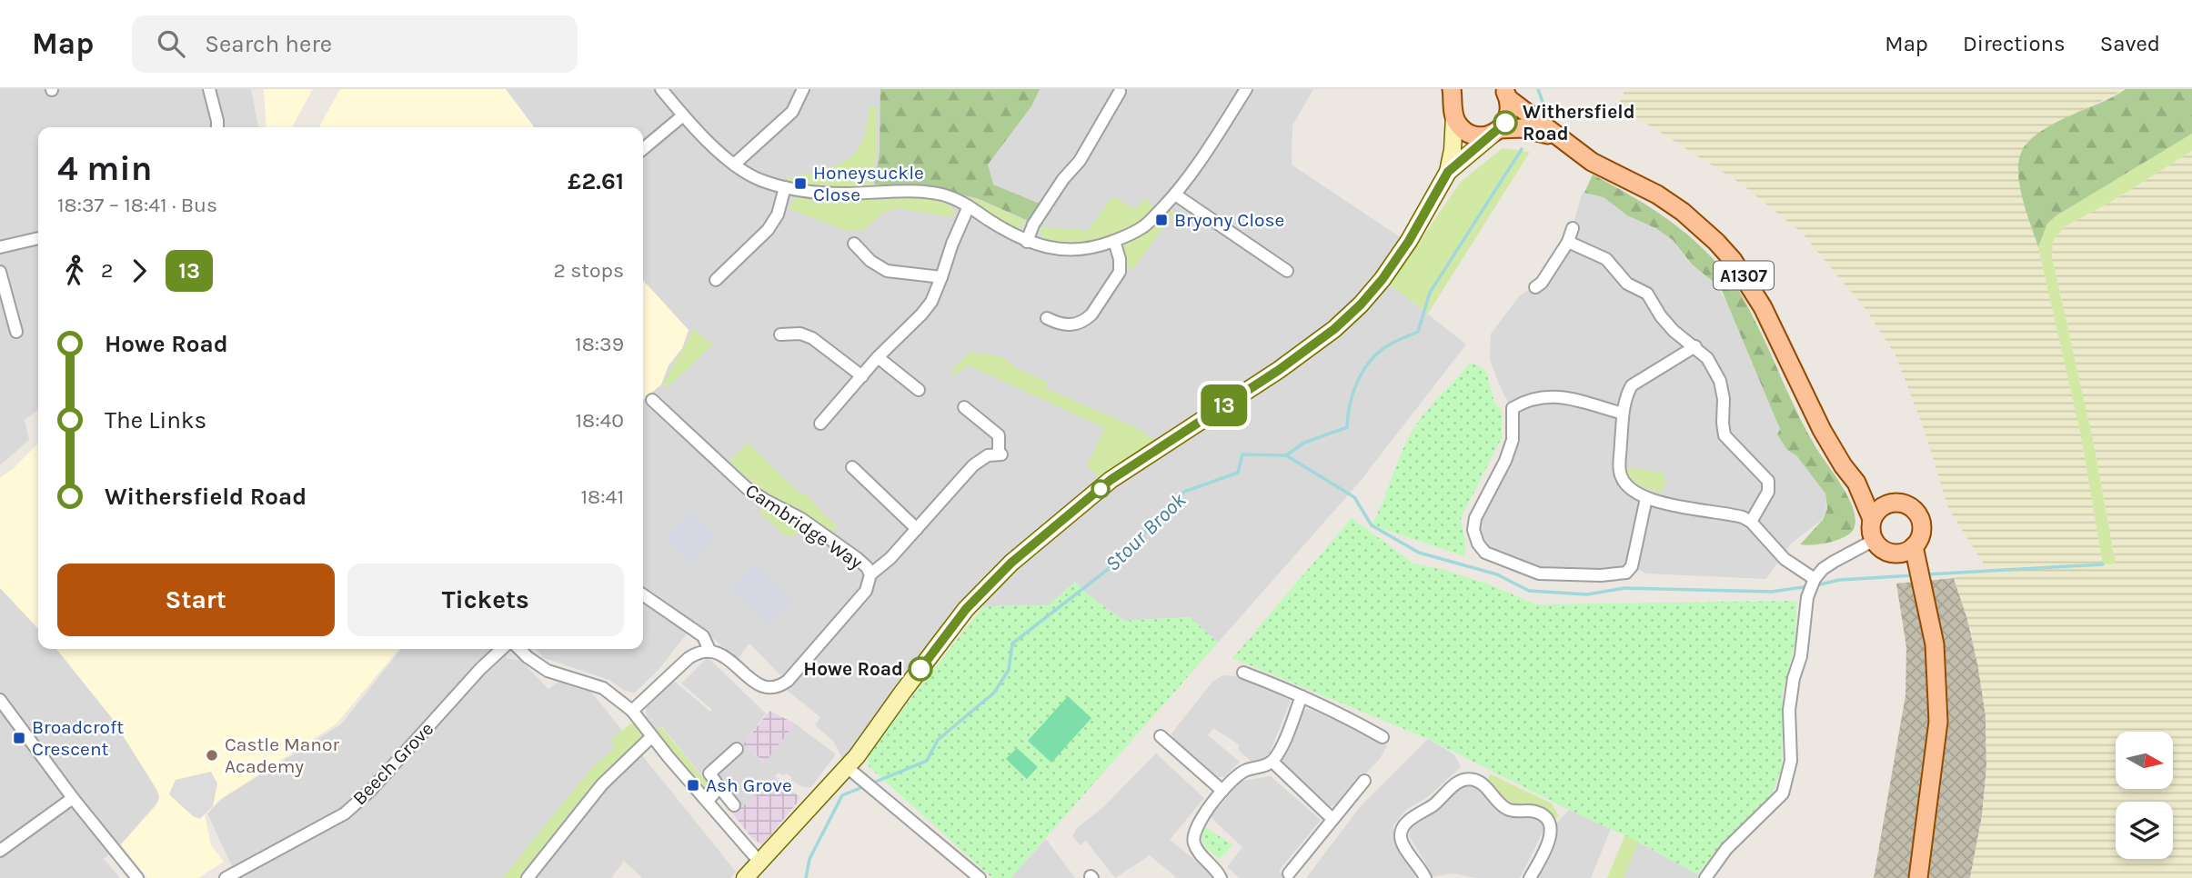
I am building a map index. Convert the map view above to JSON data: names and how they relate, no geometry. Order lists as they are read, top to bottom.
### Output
{
  "streets": {
    "main road": ["A1307"],
    "street": ["Cambridge Way", "Beech Grove"]
  },
  "water": ["Stour Brook"],
  "places": {
    "other": ["Withersfield Road", "Howe Road", "Castle Manor Academy"],
    "transit": [
      "Honeysuckle Close",
      "Bryony Close",
      "Broadcroft Crescent",
      "Ash Grove"
    ]
  },
  "lines": ["bus line 13"],
  "north": "right",
  "page": {
    "header": "Map",
    "search": "Search here",
    "nav": ["Map", "Directions", "Saved"],
    "on_map": "13",
    "heading": ["4 min", "18:37 – 18:41 · Bus", "£2.61"],
    "legs": ["2", "13", "2 stops"],
    "list": [
      {
        "name": "Howe Road",
        "value": "18:39"
      },
      {
        "name": "The Links",
        "value": "18:40"
      },
      {
        "name": "Withersfield Road",
        "value": "18:41"
      }
    ],
    "buttons": ["Start", "Tickets"]
  }
}
